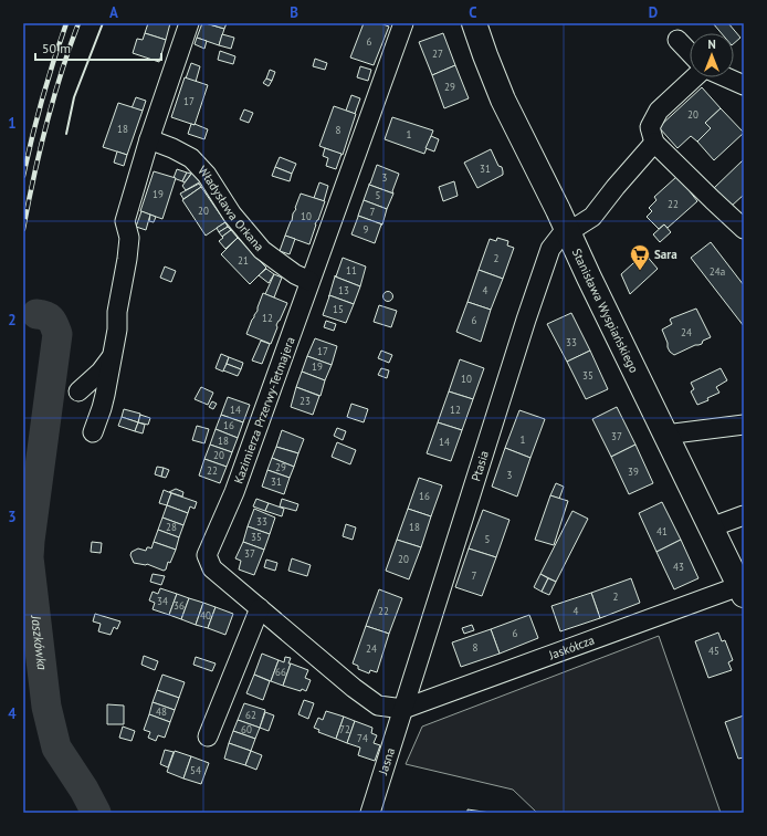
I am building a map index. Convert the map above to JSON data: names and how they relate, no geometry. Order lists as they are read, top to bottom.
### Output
{
  "streets": {
    "main road": ["Stanisława Wyspiańskiego"],
    "street": [
      "Władysława Orkana",
      "Kazimierza Przerwy-Tetmajera",
      "Ptasia",
      "Jaskółcza",
      "Jasna"
    ]
  },
  "crossings": [
    ["Władysława Orkana", "Kazimierza Przerwy-Tetmajera"],
    ["Stanisława Wyspiańskiego", "Ptasia"],
    ["Stanisława Wyspiańskiego", "Jaskółcza"],
    ["Kazimierza Przerwy-Tetmajera", "Ptasia"],
    ["Kazimierza Przerwy-Tetmajera", "Jaskółcza"],
    ["Kazimierza Przerwy-Tetmajera", "Jasna"],
    ["Ptasia", "Jaskółcza"],
    ["Ptasia", "Jasna"],
    ["Jaskółcza", "Jasna"]
  ],
  "water": ["Jaszkówka"],
  "places": {
    "supermarket": ["Sara"]
  },
  "house_numbers": [
    "6",
    "27",
    "29",
    "17",
    "20",
    "18",
    "8",
    "1",
    "31",
    "3",
    "19",
    "5",
    "22",
    "20",
    "7",
    "10",
    "9",
    "2",
    "21",
    "11",
    "24a",
    "13",
    "4",
    "15",
    "12",
    "6",
    "24",
    "33",
    "17",
    "19",
    "35",
    "10",
    "23",
    "14",
    "12",
    "16",
    "37",
    "1",
    "18",
    "14",
    "20",
    "29",
    "22",
    "39",
    "3",
    "31",
    "16",
    "33",
    "28",
    "18",
    "41",
    "35",
    "5",
    "37",
    "20",
    "43",
    "7",
    "2",
    "34",
    "36",
    "22",
    "4",
    "40",
    "6",
    "8",
    "24",
    "45",
    "66",
    "48",
    "62",
    "60",
    "72",
    "74",
    "54"
  ],
  "scale_bar": "50 m",
  "north": "top",
  "grid": {
    "columns": [
      "A",
      "B",
      "C",
      "D"
    ],
    "rows": [
      "1",
      "2",
      "3",
      "4"
    ]
  }
}
